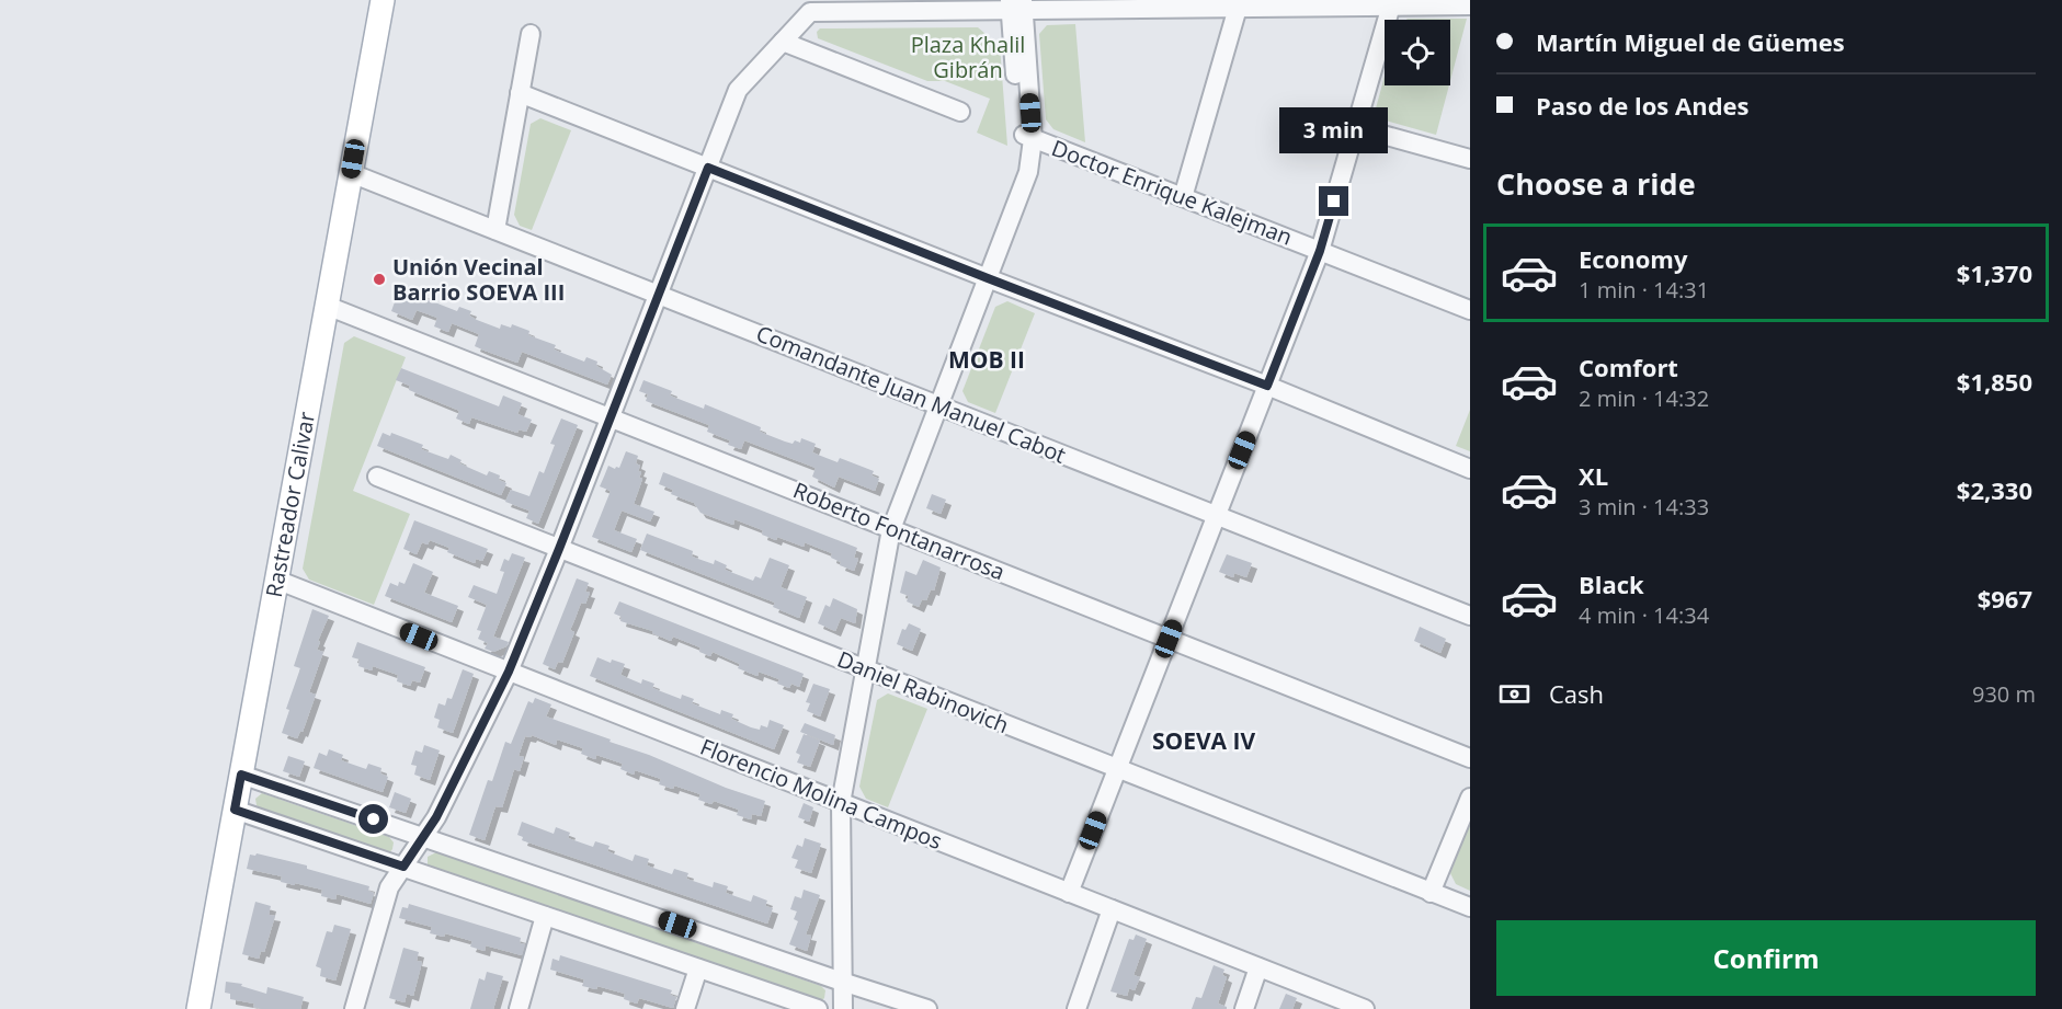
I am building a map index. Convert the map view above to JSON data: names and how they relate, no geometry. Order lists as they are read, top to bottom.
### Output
{
  "streets": {
    "main road": ["Rastreador Calivar"],
    "street": [
      "Doctor Enrique Kalejman",
      "Comandante Juan Manuel Cabot",
      "Roberto Fontanarrosa",
      "Daniel Rabinovich",
      "Florencio Molina Campos"
    ]
  },
  "crossings": [
    ["Comandante Juan Manuel Cabot", "Rastreador Calivar"],
    ["Rastreador Calivar", "Roberto Fontanarrosa"],
    ["Rastreador Calivar", "Florencio Molina Campos"]
  ],
  "districts": ["MOB II", "SOEVA IV"],
  "parks": ["Plaza Khalil Gibrán"],
  "places": ["Unión Vecinal Barrio SOEVA III"],
  "page": {
    "banner": ["Martín Miguel de Güemes", "Paso de los Andes"],
    "bubble": "3 min",
    "heading": "Choose a ride",
    "list": [
      {
        "name": "Economy",
        "note": "1 min · 14:31",
        "value": "$1,370"
      },
      {
        "name": "Comfort",
        "note": "2 min · 14:32",
        "value": "$1,850"
      },
      {
        "name": "XL",
        "note": "3 min · 14:33",
        "value": "$2,330"
      },
      {
        "name": "Black",
        "note": "4 min · 14:34",
        "value": "$967"
      }
    ],
    "pay": ["Cash", "930 m"],
    "buttons": "Confirm"
  }
}
